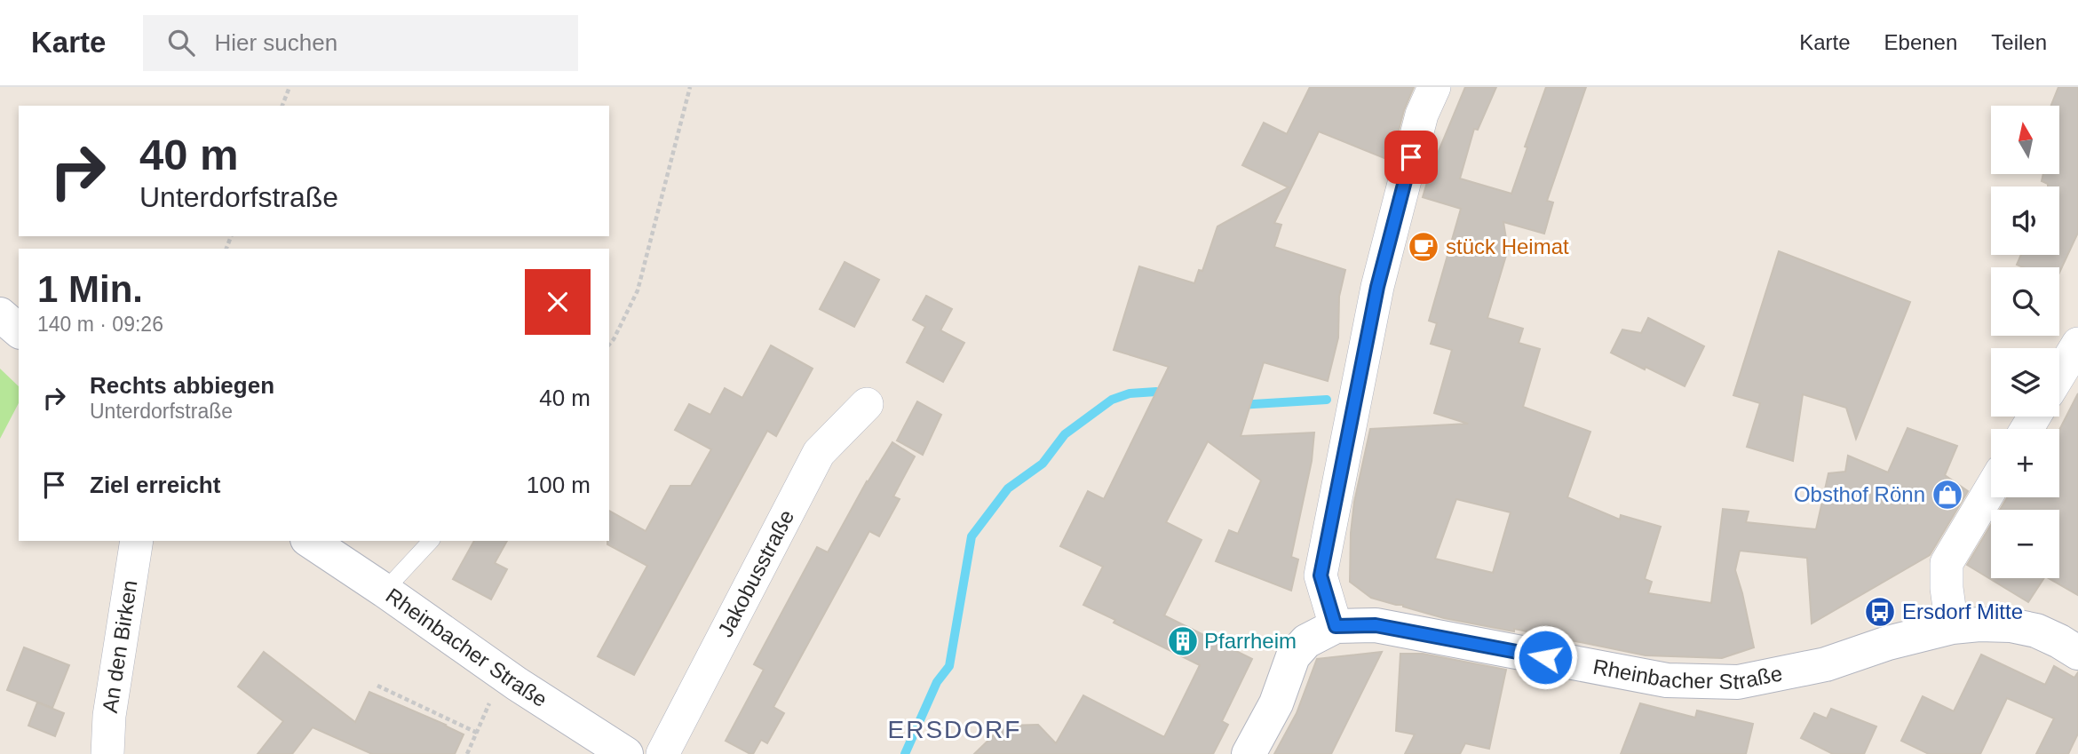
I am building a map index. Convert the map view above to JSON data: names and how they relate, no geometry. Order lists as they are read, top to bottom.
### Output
{
  "streets": {
    "main road": ["Rheinbacher Straße"],
    "street": ["Jakobusstraße", "An den Birken"]
  },
  "districts": ["ERSDORF"],
  "places": {
    "cafe": ["stück Heimat"],
    "shop": ["Obsthof Rönn"],
    "bus stop": ["Ersdorf Mitte"],
    "building": ["Pfarrheim"]
  },
  "north": "top",
  "page": {
    "header": "Karte",
    "search": "Hier suchen",
    "nav": ["Karte", "Ebenen", "Teilen"],
    "map_buttons": ["+", "−"],
    "turn": ["40 m", "Unterdorfstraße"],
    "heading": ["1 Min.", "140 m · 09:26"],
    "list": [
      {
        "name": "Rechts abbiegen",
        "note": "Unterdorfstraße",
        "value": "40 m"
      },
      {
        "name": "Ziel erreicht",
        "value": "100 m"
      }
    ]
  }
}
